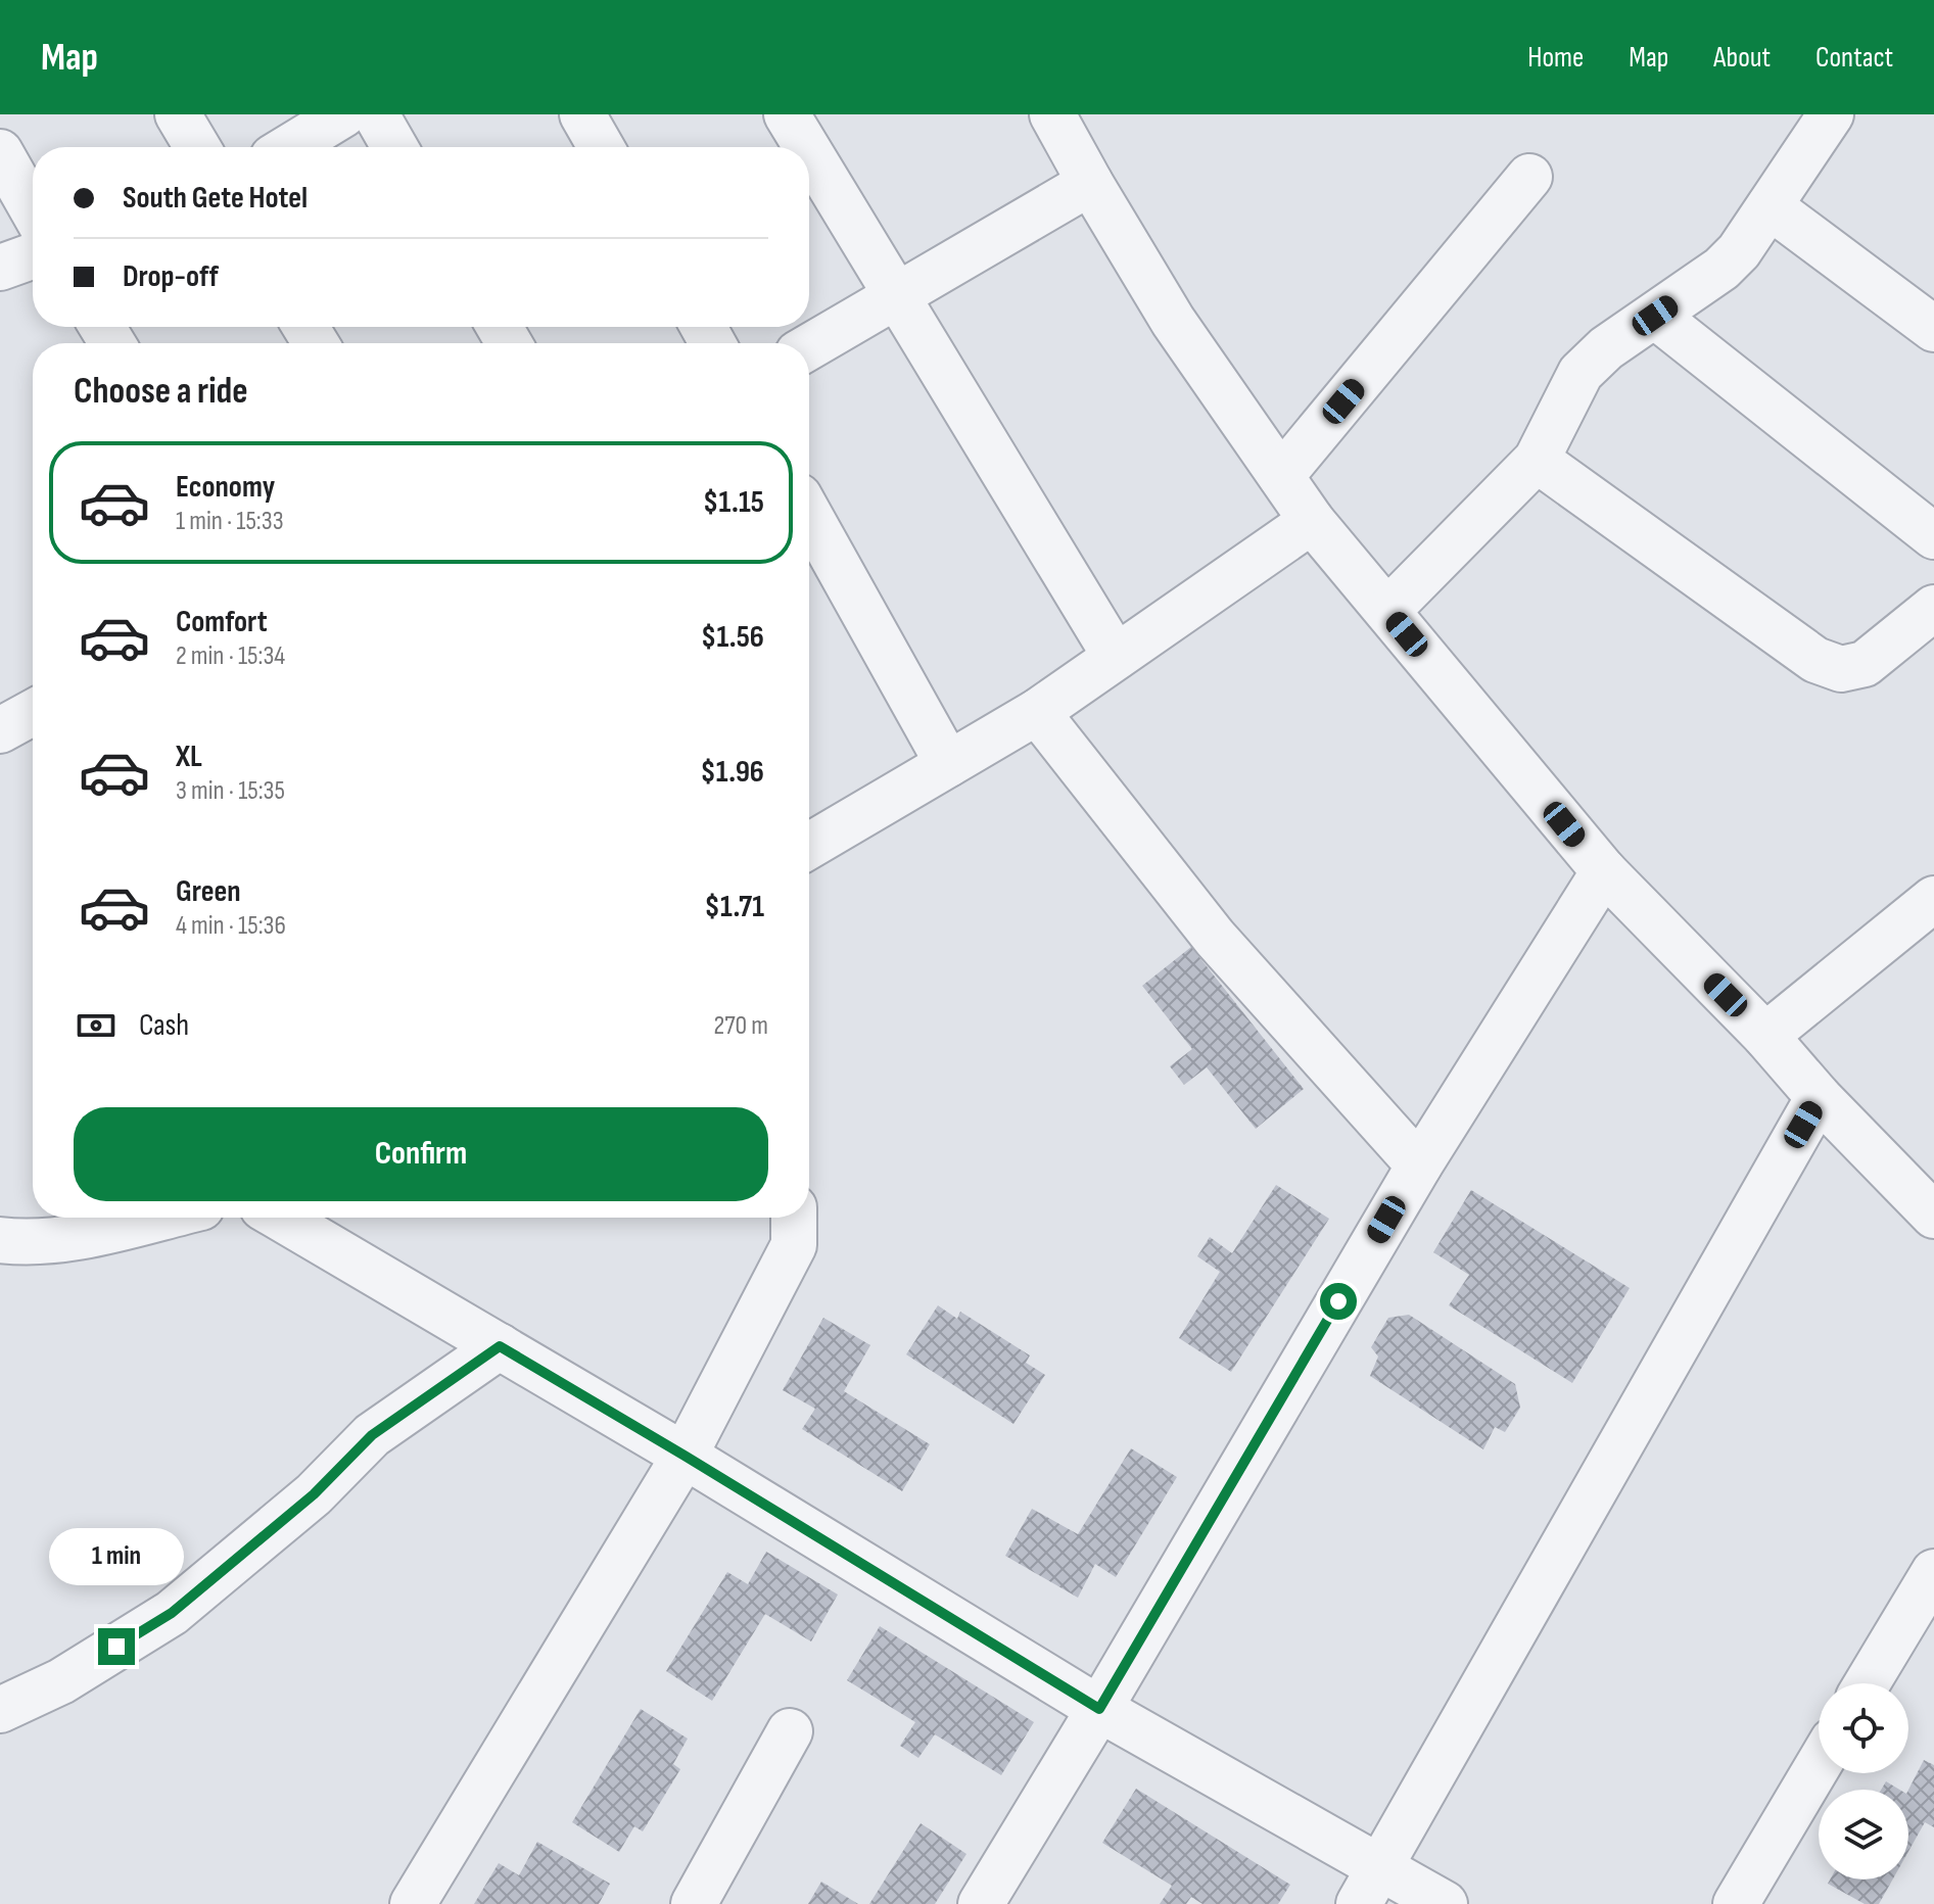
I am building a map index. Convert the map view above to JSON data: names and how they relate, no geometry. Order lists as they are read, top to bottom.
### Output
{
  "page": {
    "header": "Map",
    "nav": [
      "Home",
      "Map",
      "About",
      "Contact"
    ],
    "banner": ["South Gete Hotel", "Drop-off"],
    "heading": "Choose a ride",
    "list": [
      {
        "name": "Economy",
        "note": "1 min · 15:33",
        "value": "$1.15"
      },
      {
        "name": "Comfort",
        "note": "2 min · 15:34",
        "value": "$1.56"
      },
      {
        "name": "XL",
        "note": "3 min · 15:35",
        "value": "$1.96"
      },
      {
        "name": "Green",
        "note": "4 min · 15:36",
        "value": "$1.71"
      }
    ],
    "pay": ["Cash", "270 m"],
    "buttons": "Confirm",
    "bubble": "1 min"
  }
}
